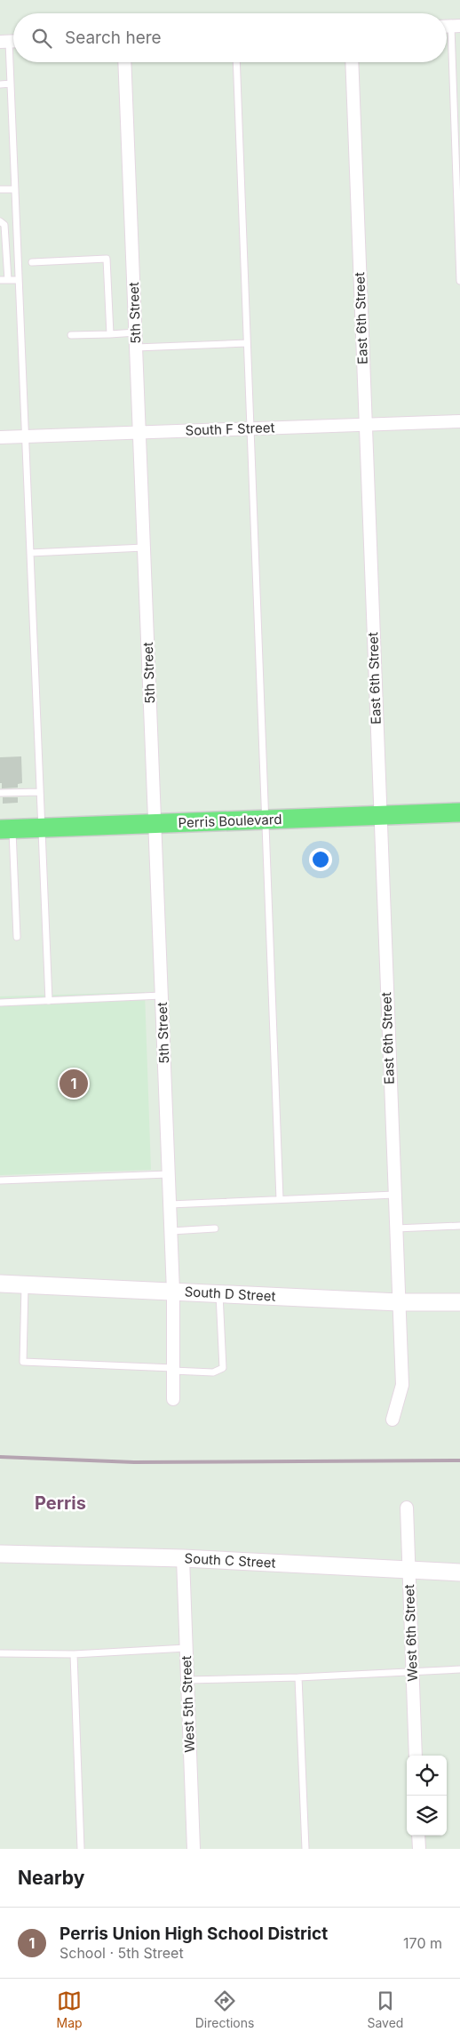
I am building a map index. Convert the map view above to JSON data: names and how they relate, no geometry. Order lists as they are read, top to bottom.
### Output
{
  "streets": {
    "main road": ["Perris Boulevard", "South D Street", "South C Street"],
    "street": [
      "5th Street",
      "East 6th Street",
      "South F Street",
      "West 6th Street",
      "West 5th Street"
    ]
  },
  "crossings": [
    ["5th Street", "South F Street"],
    ["5th Street", "Perris Boulevard"],
    ["5th Street", "South D Street"],
    ["East 6th Street", "South F Street"],
    ["East 6th Street", "Perris Boulevard"],
    ["East 6th Street", "South D Street"],
    ["South C Street", "West 6th Street"],
    ["South C Street", "West 5th Street"]
  ],
  "districts": ["Perris"],
  "page": {
    "search": "Search here",
    "pins": "1",
    "heading": "Nearby",
    "list": [
      {
        "mark": "1",
        "name": "Perris Union High School District",
        "note": "School · 5th Street",
        "value": "170 m"
      }
    ],
    "nav": ["Map", "Directions", "Saved"]
  }
}
